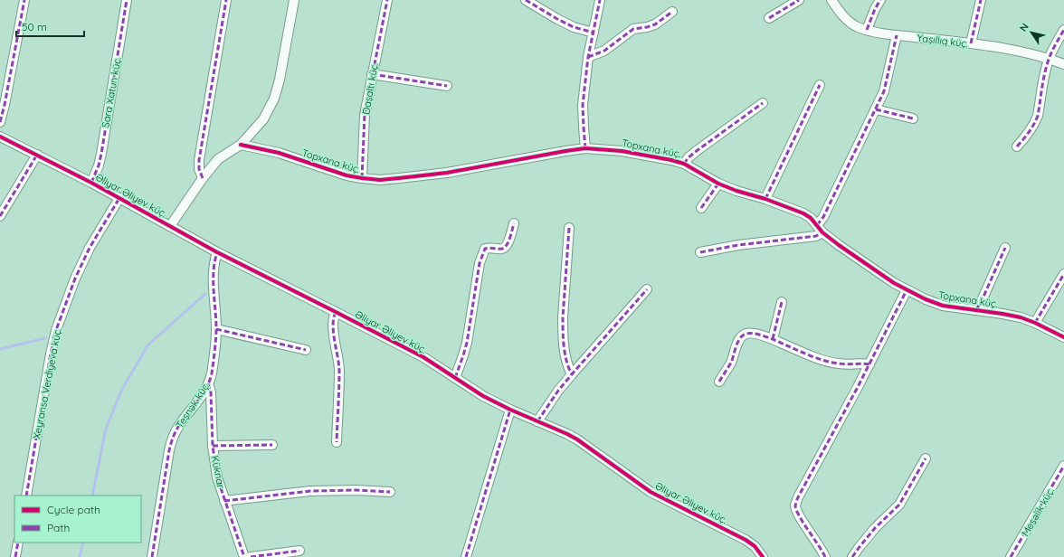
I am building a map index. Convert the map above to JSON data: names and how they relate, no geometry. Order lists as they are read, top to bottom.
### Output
{
  "streets": {
    "street": [
      "Yaşıllıq küç.",
      "Daşaltı küç.",
      "Sara Xatun küç.",
      "Topxana küç.",
      "Əliyar Əliyev küç.",
      "Xeyransa Verdiyeva küç.",
      "Teşnək küç.",
      "Küknar",
      "Meşəlik küç."
    ]
  },
  "crossings": [
    ["Daşaltı küç.", "Topxana küç."],
    ["Sara Xatun küç.", "Əliyar Əliyev küç."],
    ["Əliyar Əliyev küç.", "Xeyransa Verdiyeva küç."],
    ["Əliyar Əliyev küç.", "Teşnək küç."],
    ["Teşnək küç.", "Küknar"]
  ],
  "legend": ["Cycle path", "Path"],
  "scale_bar": "50 m",
  "north": "top left"
}
